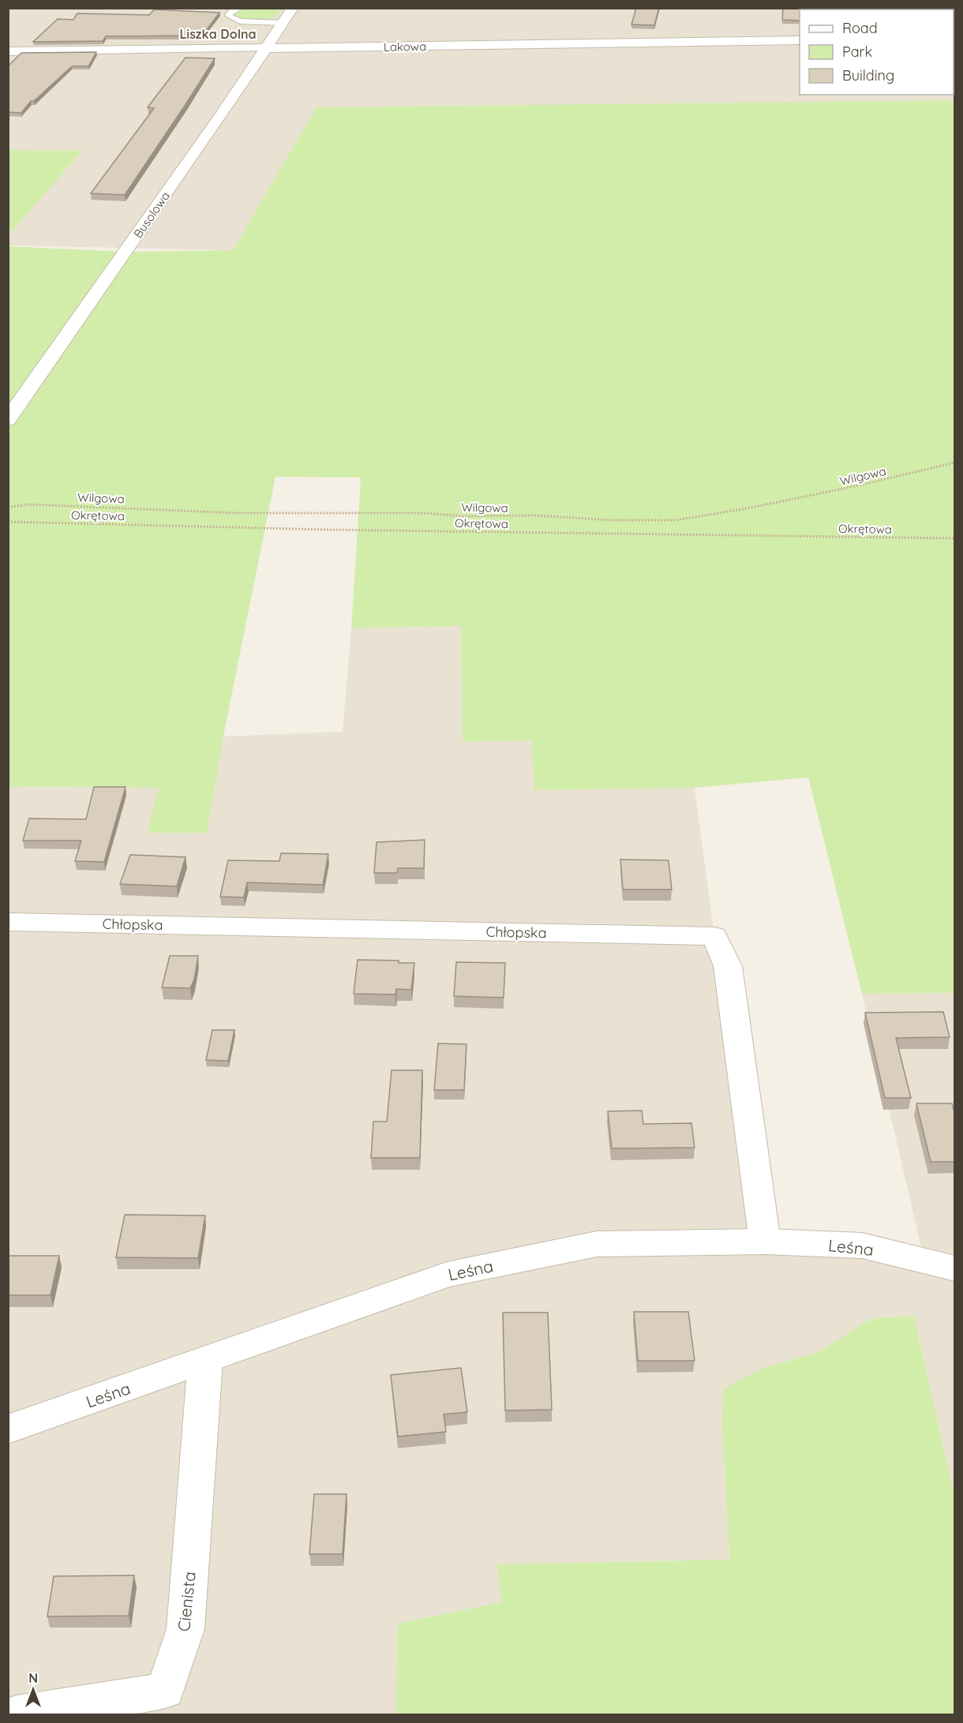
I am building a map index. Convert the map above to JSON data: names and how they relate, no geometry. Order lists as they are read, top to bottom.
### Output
{
  "streets": {
    "street": [
      "Lakowa",
      "Busolowa",
      "Chłopska",
      "Leśna",
      "Cienista"
    ],
    "path": ["Wilgowa", "Okrętowa"]
  },
  "crossings": [
    ["Lakowa", "Busolowa"],
    ["Chłopska", "Leśna"],
    ["Leśna", "Cienista"]
  ],
  "districts": ["Liszka Dolna"],
  "legend": ["Road", "Park", "Building"],
  "north": "top"
}
